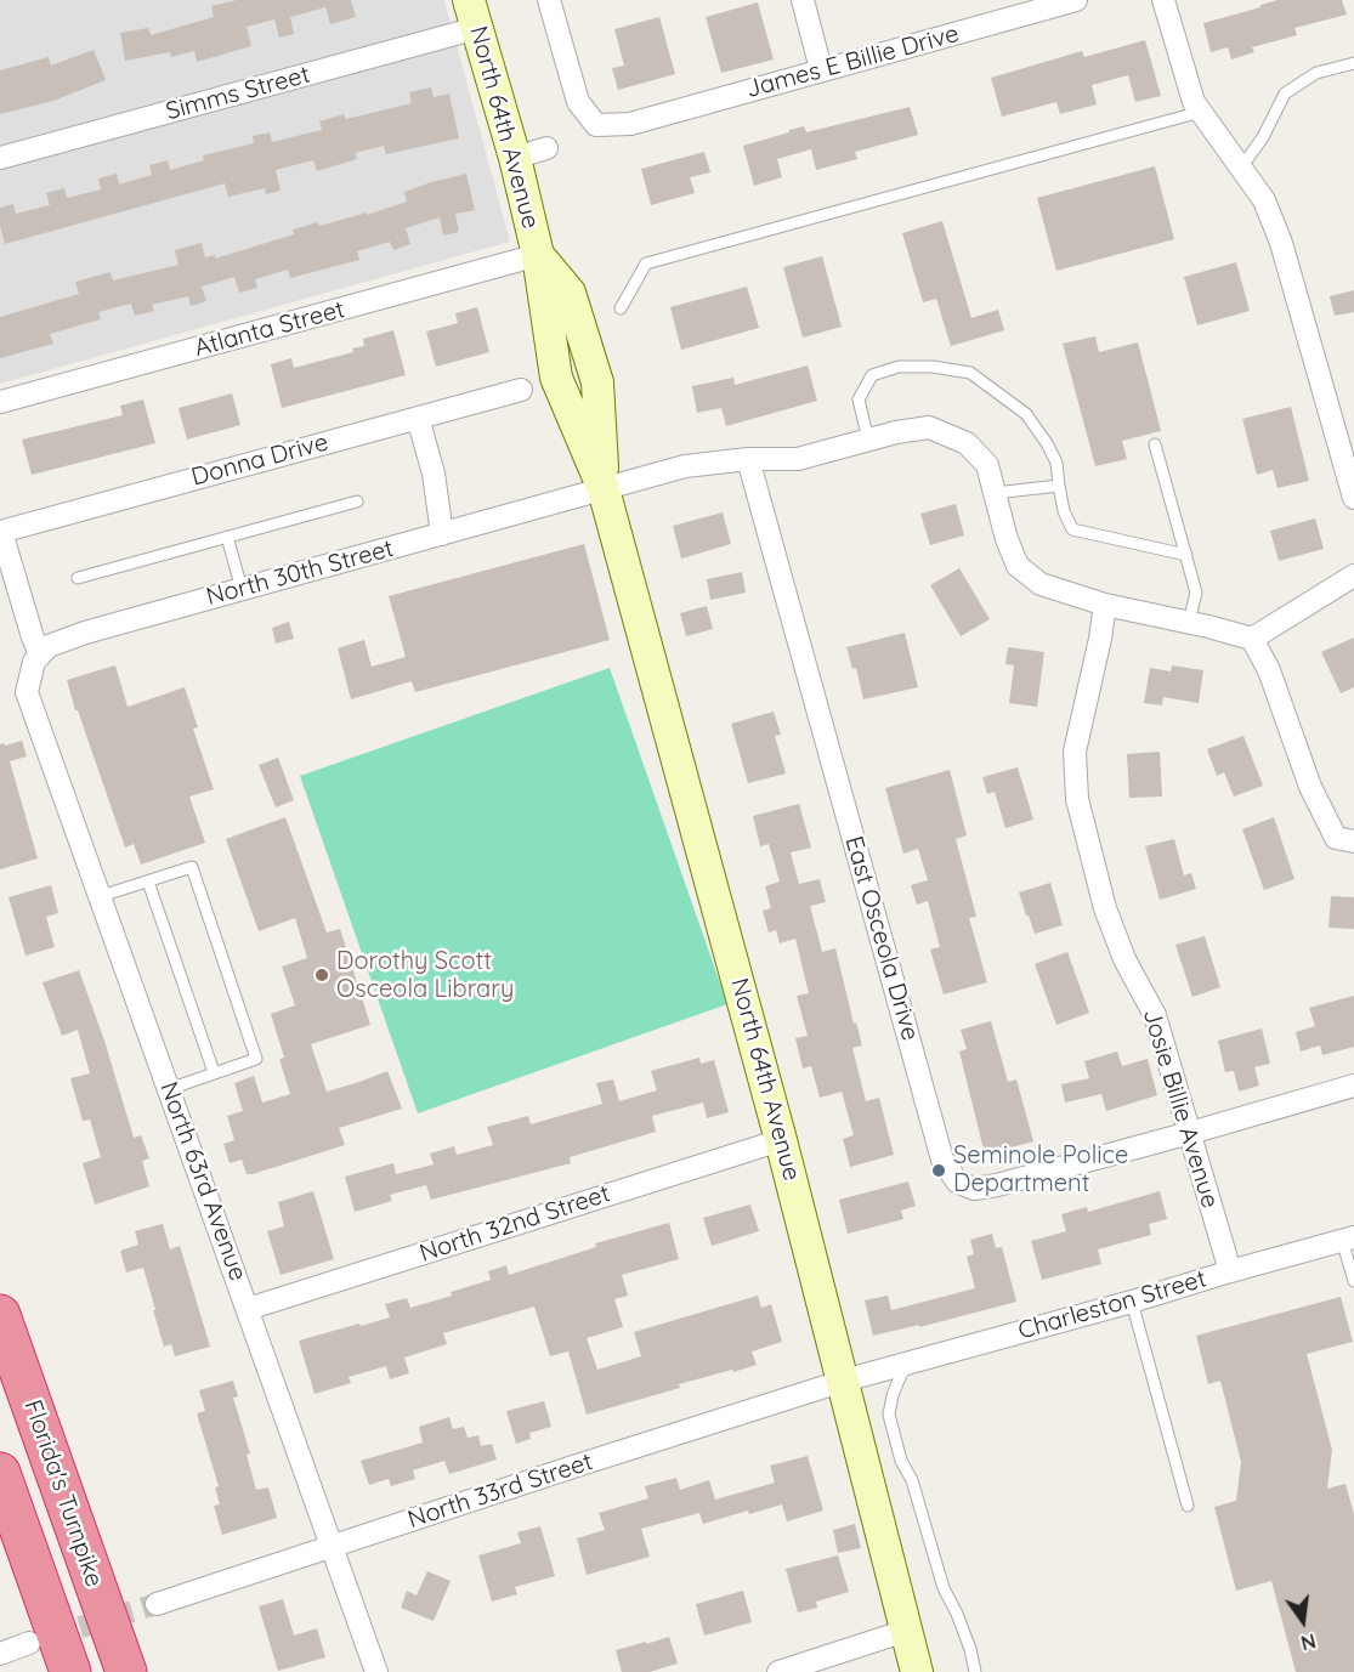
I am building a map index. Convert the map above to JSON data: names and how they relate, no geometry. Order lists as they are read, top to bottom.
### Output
{
  "streets": {
    "highway": ["Florida's Turnpike"],
    "street": [
      "James E Billie Drive",
      "Simms Street",
      "North 64th Avenue",
      "Atlanta Street",
      "Donna Drive",
      "North 30th Street",
      "East Osceola Drive",
      "Josie Billie Avenue",
      "North 63rd Avenue",
      "North 32nd Street",
      "Charleston Street",
      "North 33rd Street"
    ]
  },
  "crossings": [
    ["Simms Street", "North 64th Avenue"],
    ["North 64th Avenue", "Atlanta Street"],
    ["North 64th Avenue", "North 30th Street"],
    ["North 64th Avenue", "North 32nd Street"],
    ["North 64th Avenue", "Charleston Street"],
    ["North 64th Avenue", "North 33rd Street"],
    ["North 30th Street", "North 63rd Avenue"],
    ["East Osceola Drive", "Josie Billie Avenue"],
    ["Josie Billie Avenue", "Charleston Street"],
    ["North 63rd Avenue", "North 32nd Street"],
    ["North 63rd Avenue", "North 33rd Street"],
    ["Charleston Street", "North 33rd Street"]
  ],
  "places": ["Dorothy Scott Osceola Library", "Seminole Police Department"],
  "north": "bottom"
}
